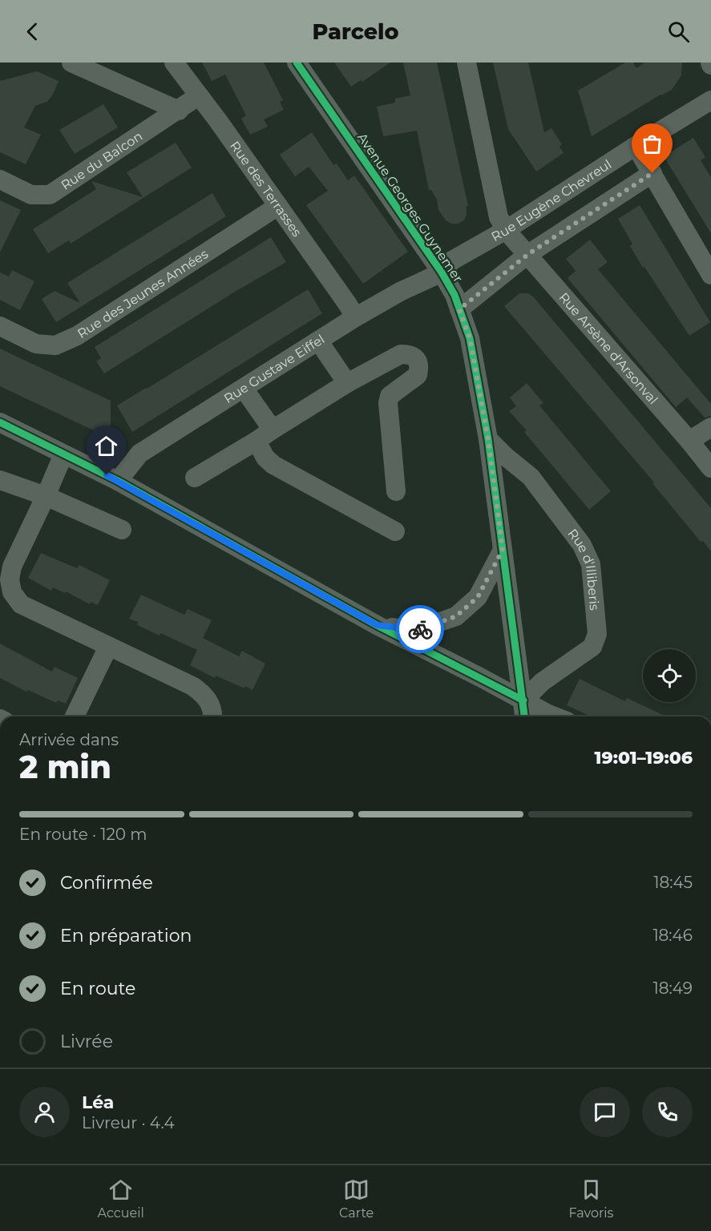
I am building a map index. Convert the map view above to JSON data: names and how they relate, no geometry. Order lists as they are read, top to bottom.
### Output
{
  "streets": {
    "street": [
      "Rue du Balcon",
      "Rue des Terrasses",
      "Rue Eugène Chevreul",
      "Avenue Georges Guynemer",
      "Rue des Jeunes Années",
      "Rue Arsène d'Arsonval",
      "Rue Gustave Eiffel",
      "Rue d'Illiberis"
    ]
  },
  "crossings": [
    ["Rue du Balcon", "Rue des Terrasses"],
    ["Rue des Terrasses", "Rue des Jeunes Années"],
    ["Rue des Terrasses", "Rue Gustave Eiffel"],
    ["Rue Eugène Chevreul", "Avenue Georges Guynemer"],
    ["Rue Eugène Chevreul", "Rue Arsène d'Arsonval"],
    ["Rue Eugène Chevreul", "Rue Gustave Eiffel"],
    ["Avenue Georges Guynemer", "Rue Gustave Eiffel"],
    ["Avenue Georges Guynemer", "Rue d'Illiberis"]
  ],
  "page": {
    "header": "Parcelo",
    "heading": ["2 min", "Arrivée dans", "19:01–19:06"],
    "panel": ["Léa", "Livreur · 4.4"],
    "bar": "En route · 120 m",
    "list": [
      ["Confirmée", "18:45"],
      ["En préparation", "18:46"],
      ["En route", "18:49"],
      "Livrée"
    ],
    "tabs": ["Accueil", "Carte", "Favoris"]
  }
}
